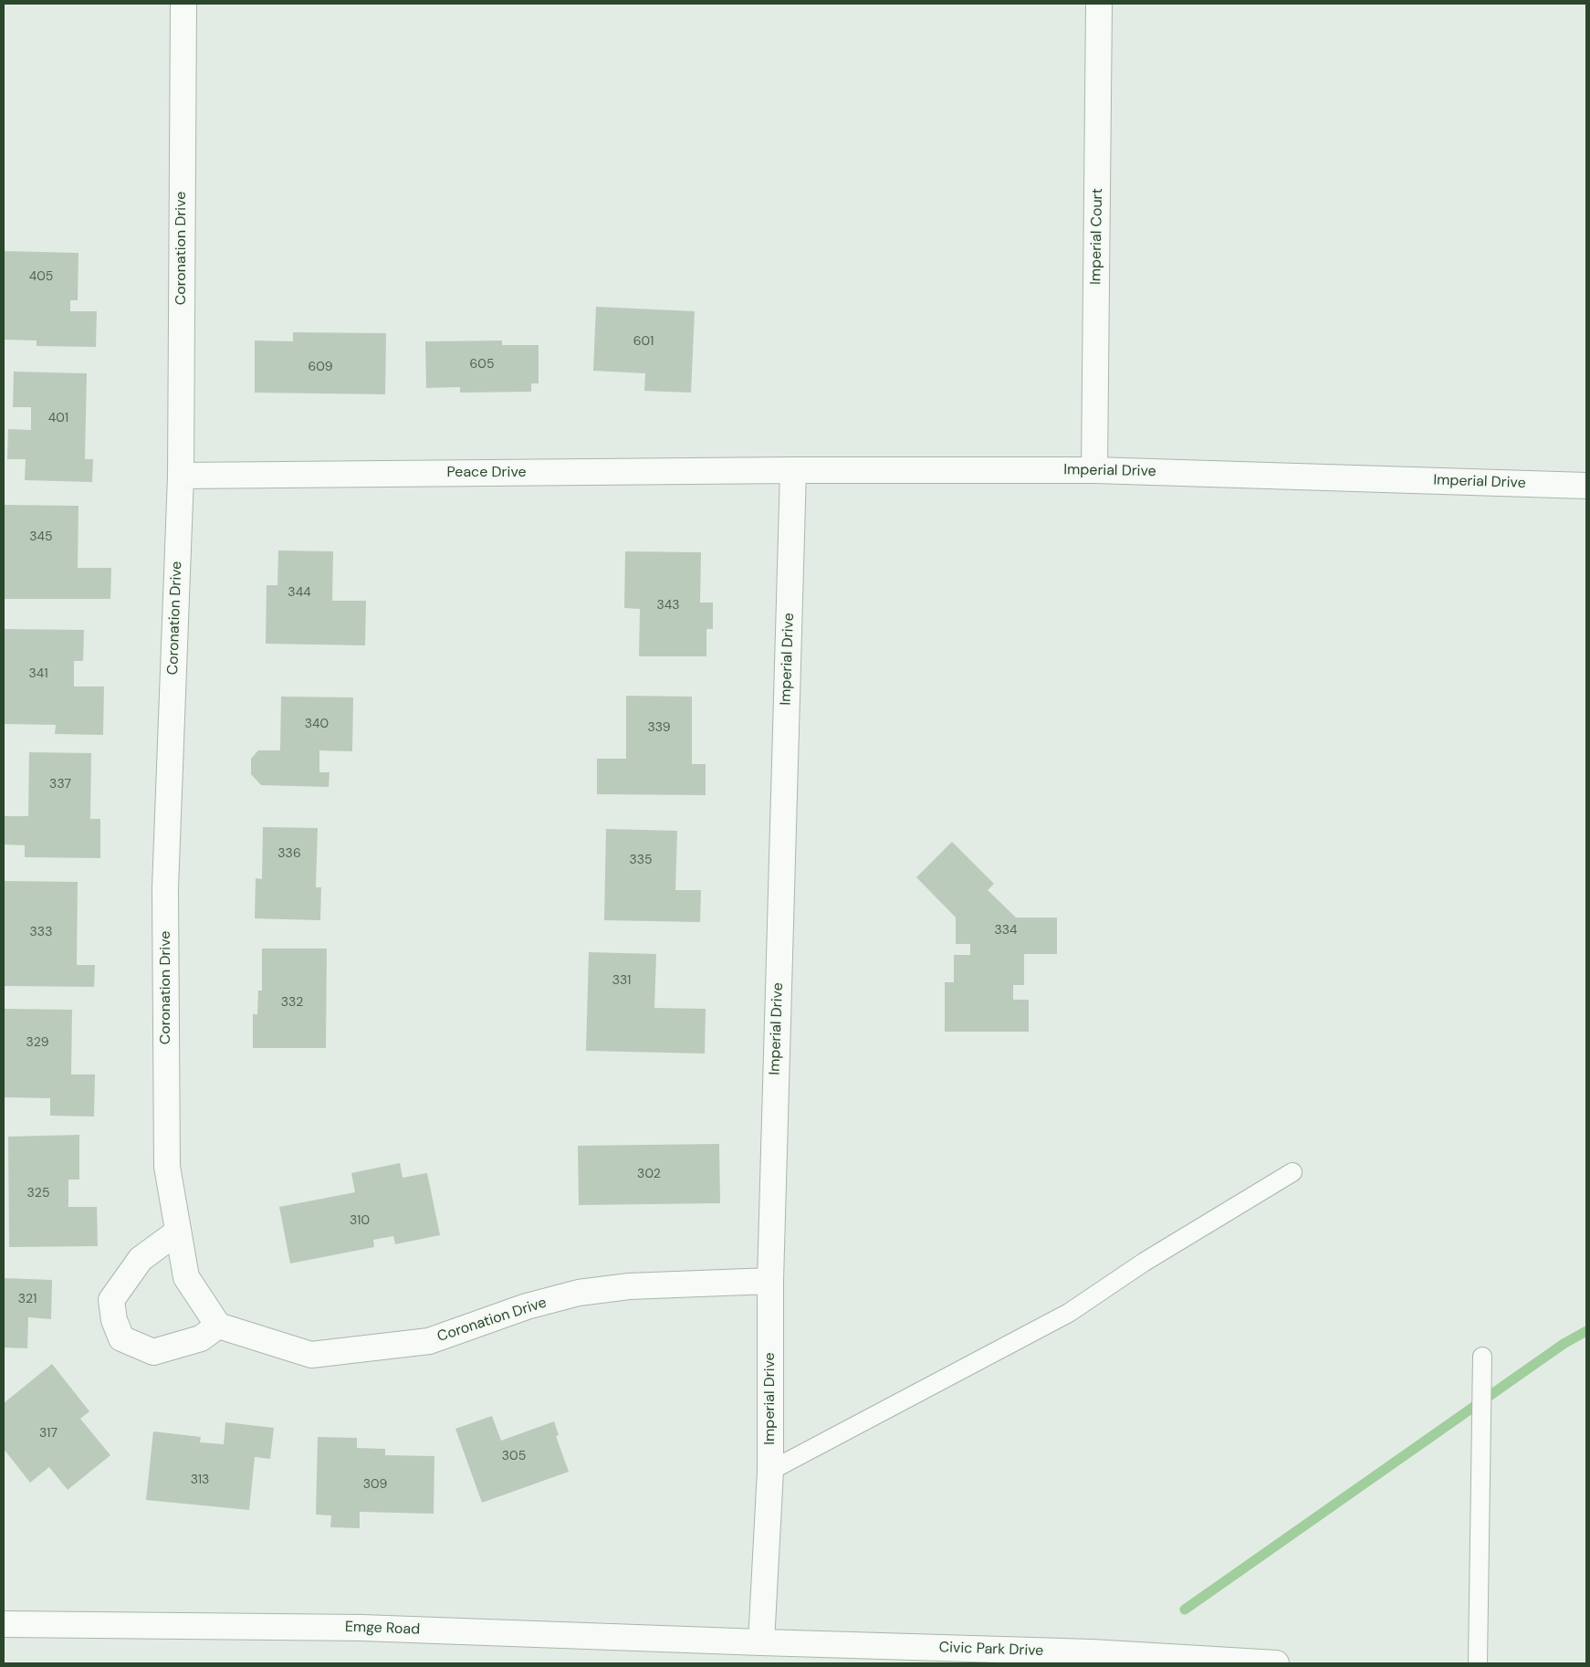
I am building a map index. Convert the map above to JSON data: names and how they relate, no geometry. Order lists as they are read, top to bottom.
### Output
{
  "streets": {
    "street": [
      "Imperial Court",
      "Coronation Drive",
      "Imperial Drive",
      "Peace Drive",
      "Emge Road",
      "Civic Park Drive"
    ]
  },
  "crossings": [
    ["Imperial Court", "Imperial Drive"],
    ["Coronation Drive", "Imperial Drive"],
    ["Coronation Drive", "Peace Drive"],
    ["Imperial Drive", "Peace Drive"],
    ["Imperial Drive", "Emge Road"],
    ["Imperial Drive", "Civic Park Drive"],
    ["Emge Road", "Civic Park Drive"]
  ],
  "house_numbers": [
    "405",
    "601",
    "605",
    "609",
    "401",
    "345",
    "344",
    "343",
    "341",
    "340",
    "339",
    "337",
    "336",
    "335",
    "334",
    "333",
    "331",
    "332",
    "329",
    "302",
    "325",
    "310",
    "321",
    "317",
    "305",
    "313",
    "309"
  ]
}
